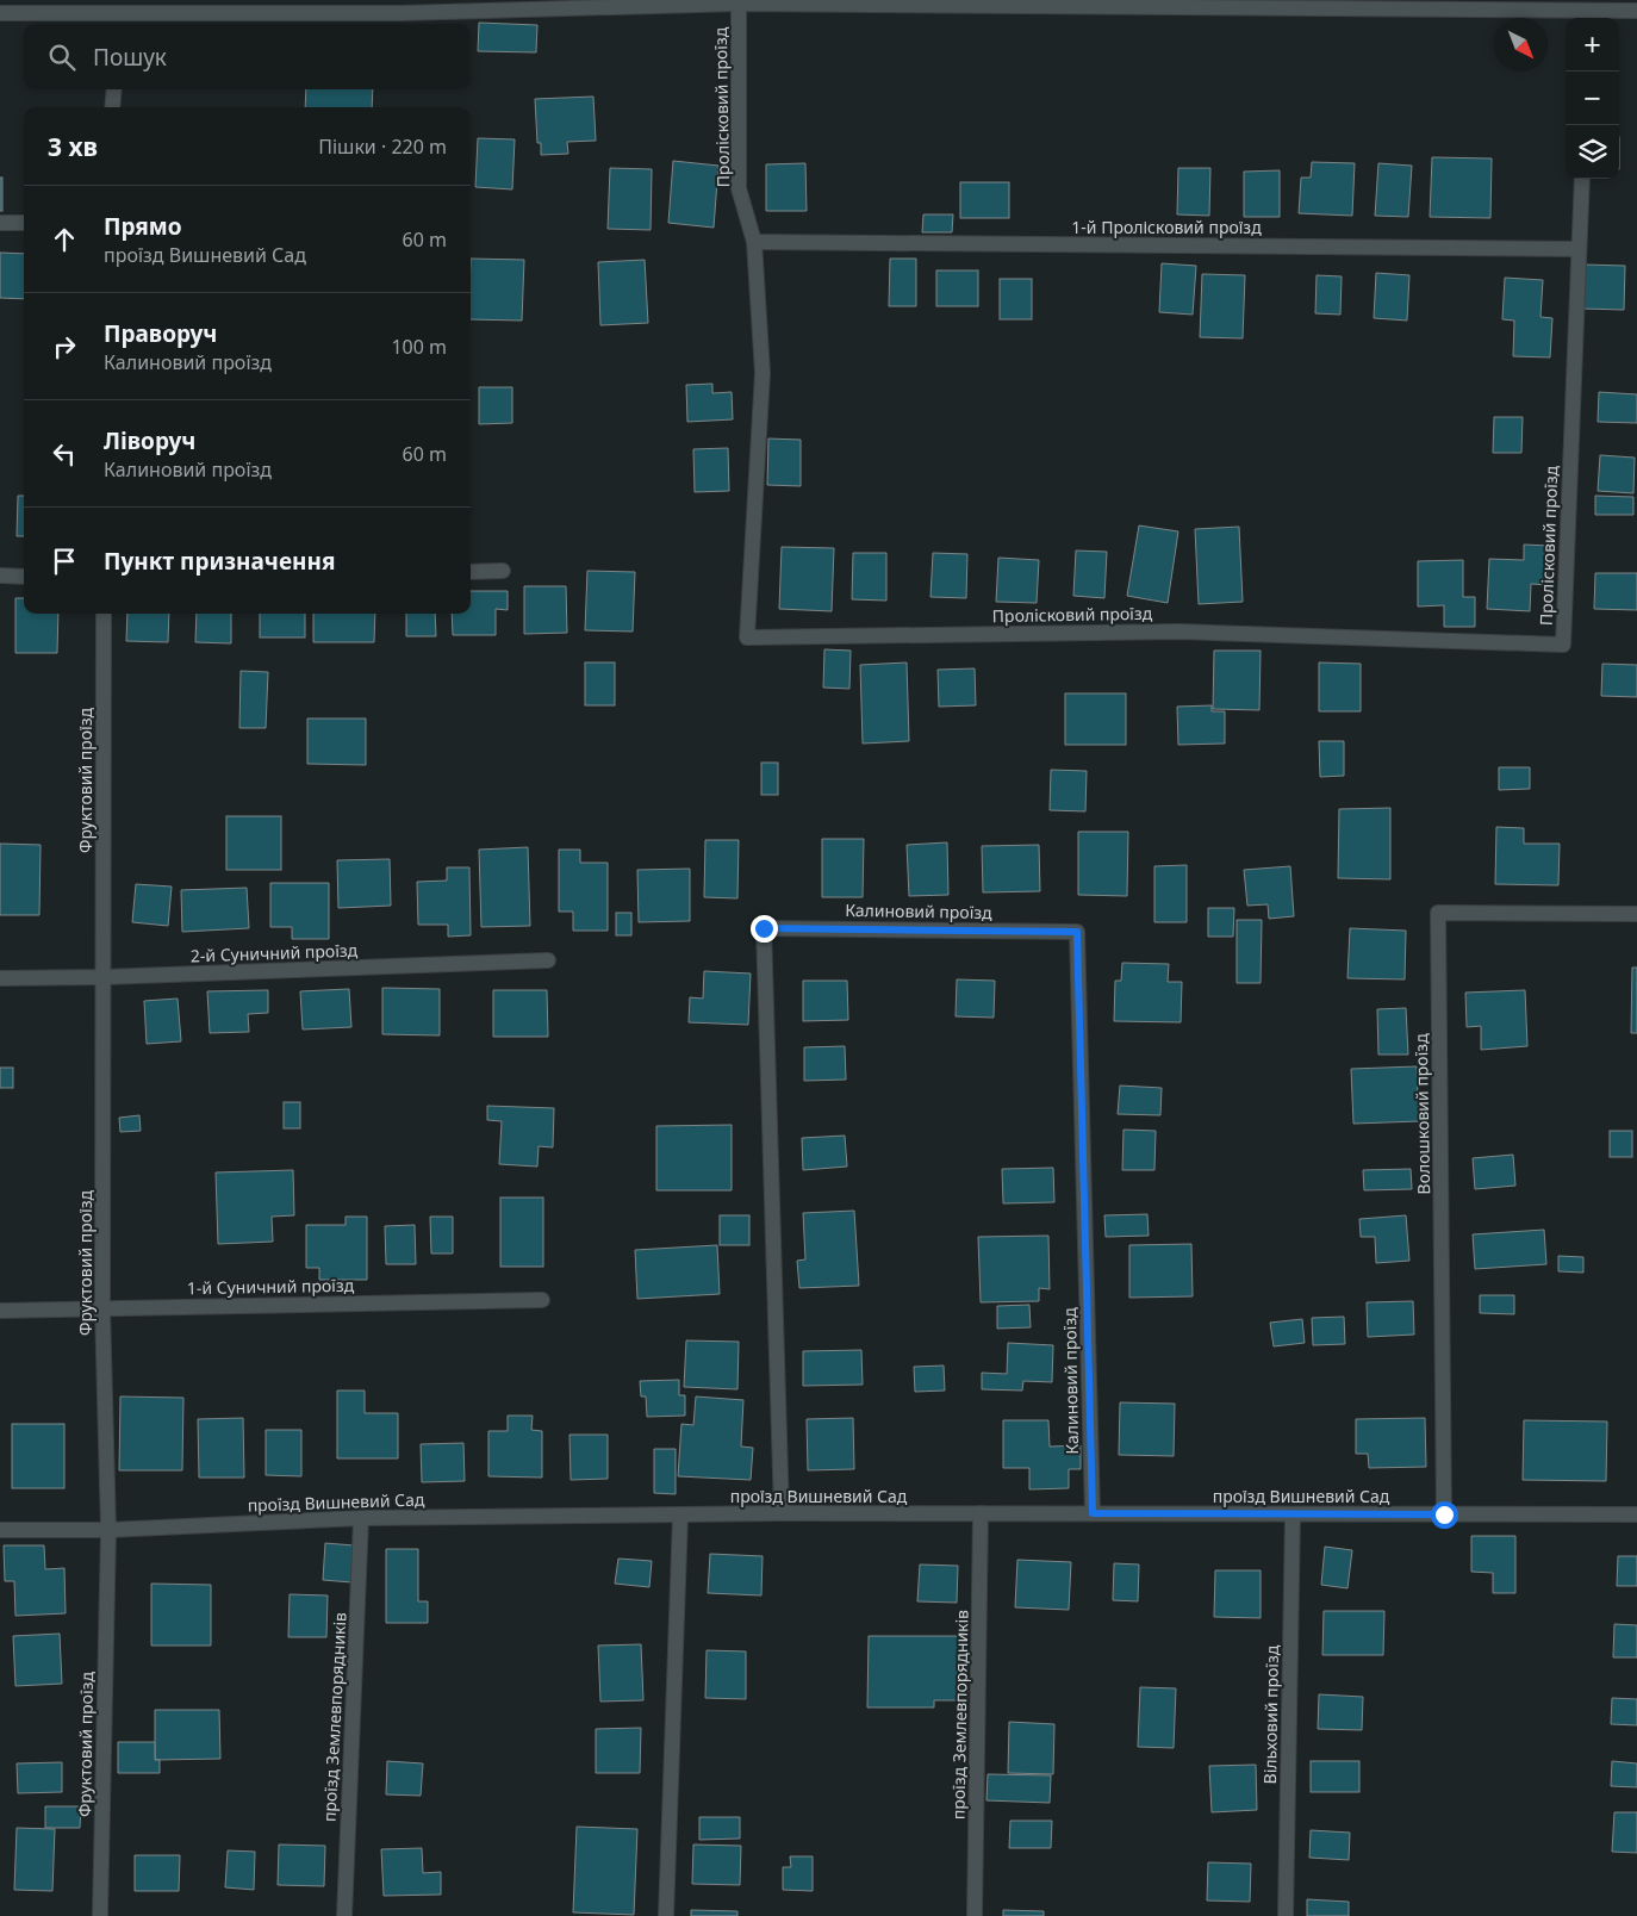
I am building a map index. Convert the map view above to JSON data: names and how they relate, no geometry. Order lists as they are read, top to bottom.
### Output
{
  "streets": {
    "street": [
      "Пролісковий проїзд",
      "1-й Пролісковий проїзд",
      "Фруктовий проїзд",
      "Калиновий проїзд",
      "2-й Суничний проїзд",
      "Волошковий проїзд",
      "1-й Суничний проїзд",
      "проїзд Вишневий Сад",
      "проїзд Землевпорядників",
      "Вільховий проїзд"
    ]
  },
  "crossings": [
    ["Пролісковий проїзд", "1-й Пролісковий проїзд"],
    ["Фруктовий проїзд", "2-й Суничний проїзд"],
    ["Фруктовий проїзд", "1-й Суничний проїзд"],
    ["Фруктовий проїзд", "проїзд Вишневий Сад"],
    ["Калиновий проїзд", "проїзд Вишневий Сад"],
    ["Волошковий проїзд", "проїзд Вишневий Сад"],
    ["проїзд Вишневий Сад", "проїзд Землевпорядників"],
    ["проїзд Вишневий Сад", "Вільховий проїзд"]
  ],
  "north": "bottom right",
  "page": {
    "map_buttons": ["+", "−"],
    "search": "Пошук",
    "heading": ["3 хв", "Пішки · 220 m"],
    "list": [
      ["Прямо", "проїзд Вишневий Сад", "60 m"],
      ["Праворуч", "Калиновий проїзд", "100 m"],
      ["Ліворуч", "Калиновий проїзд", "60 m"],
      "Пункт призначення"
    ]
  }
}
